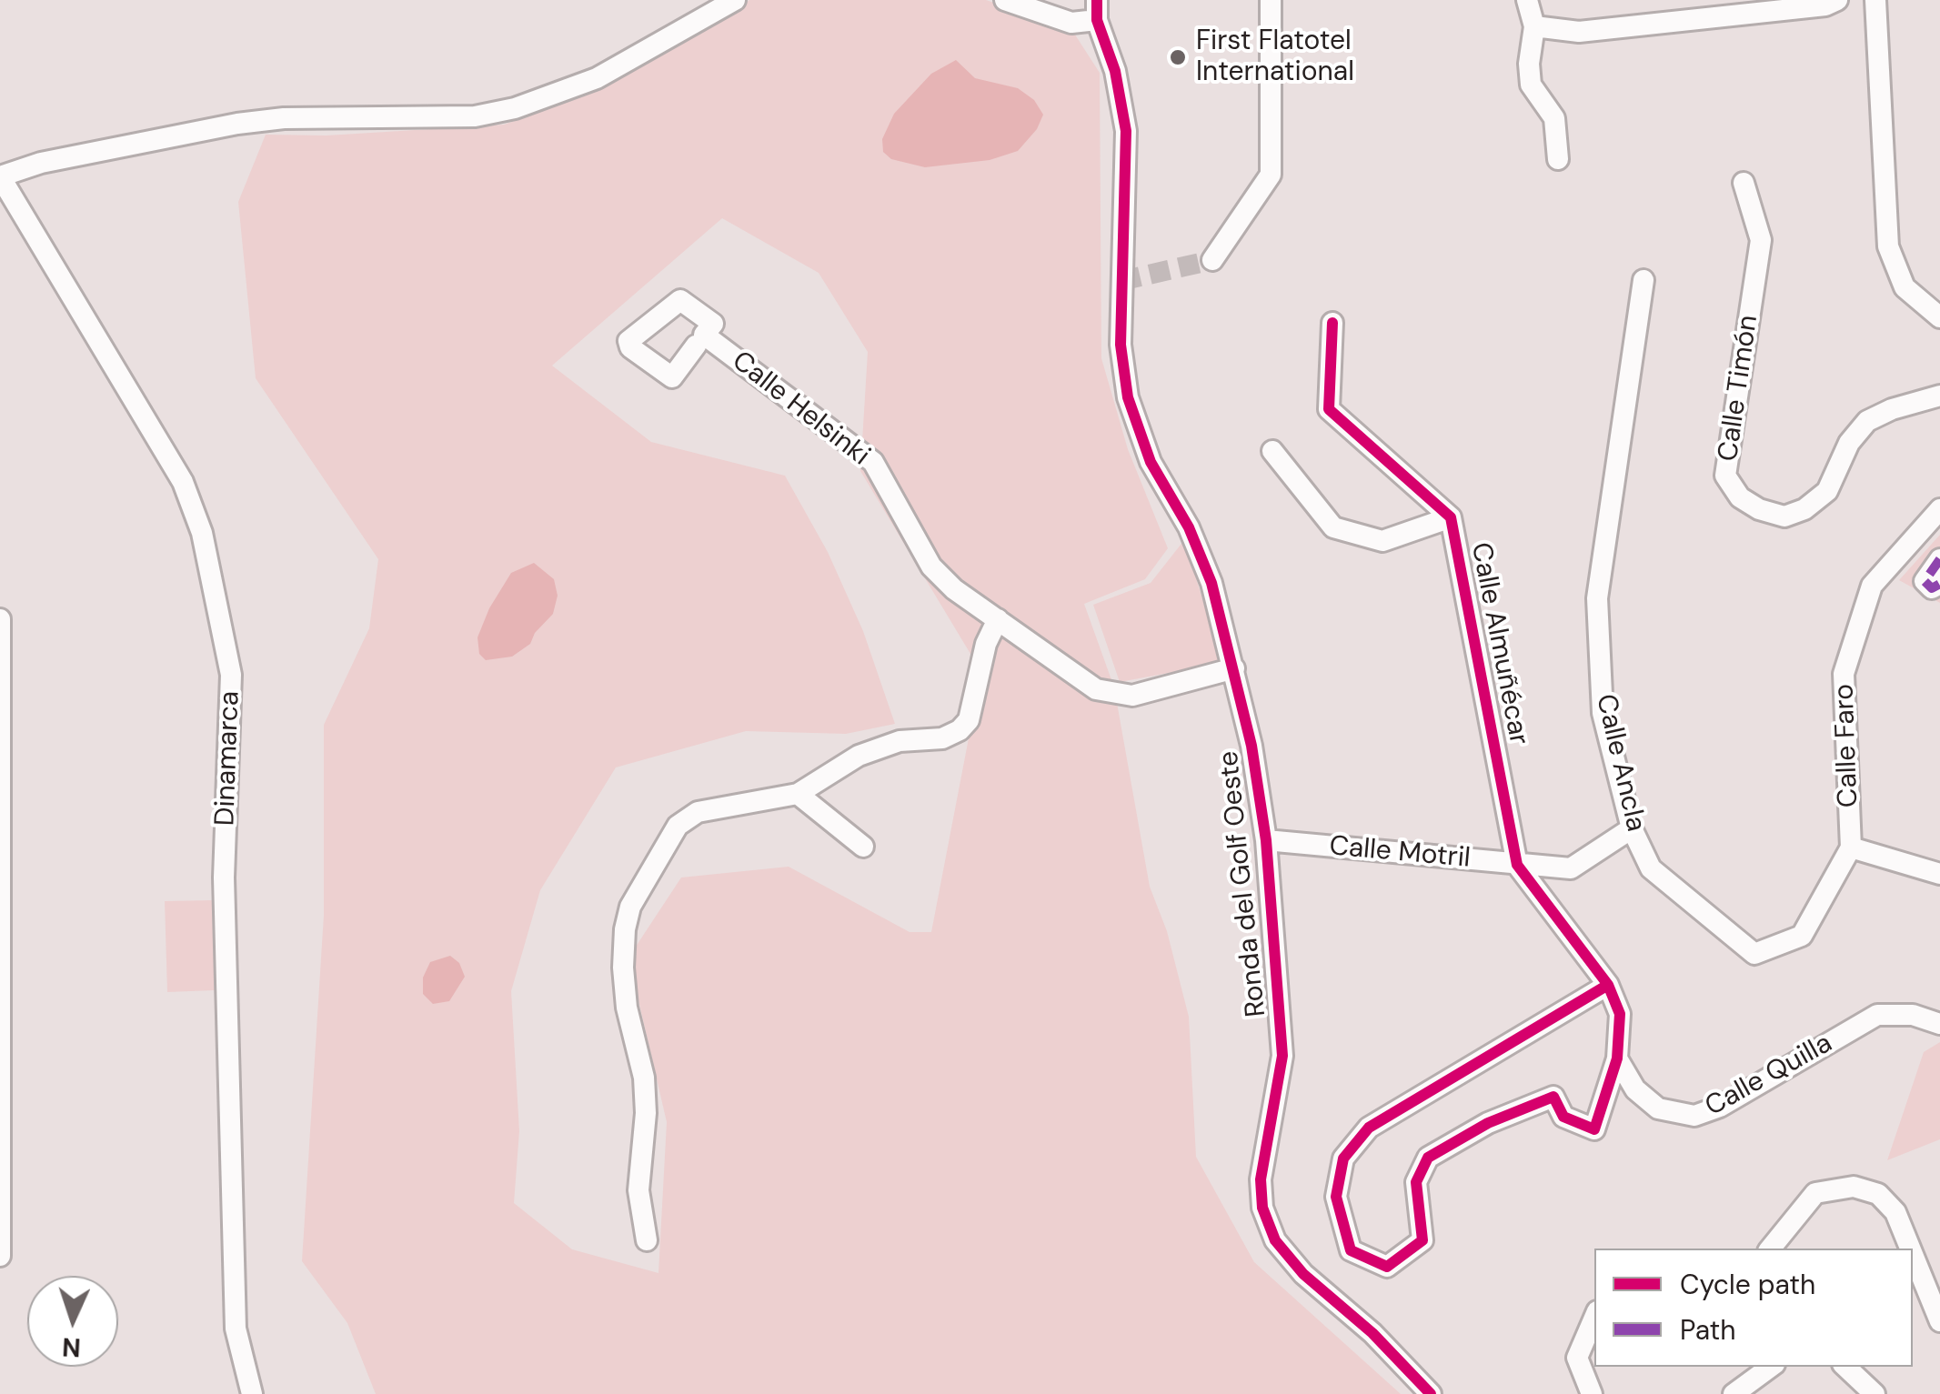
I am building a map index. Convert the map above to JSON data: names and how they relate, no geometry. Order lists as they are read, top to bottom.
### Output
{
  "streets": {
    "street": [
      "Calle Timón",
      "Calle Helsinki",
      "Calle Almuñécar",
      "Calle Faro",
      "Dinamarca",
      "Calle Ancla",
      "Calle Motril",
      "Ronda del Golf Oeste",
      "Calle Quilla"
    ]
  },
  "crossings": [
    ["Calle Helsinki", "Ronda del Golf Oeste"],
    ["Calle Almuñécar", "Calle Motril"],
    ["Calle Faro", "Calle Ancla"],
    ["Calle Ancla", "Calle Motril"],
    ["Calle Motril", "Ronda del Golf Oeste"]
  ],
  "places": ["First Flatotel International"],
  "legend": ["Cycle path", "Path"],
  "north": "bottom"
}
